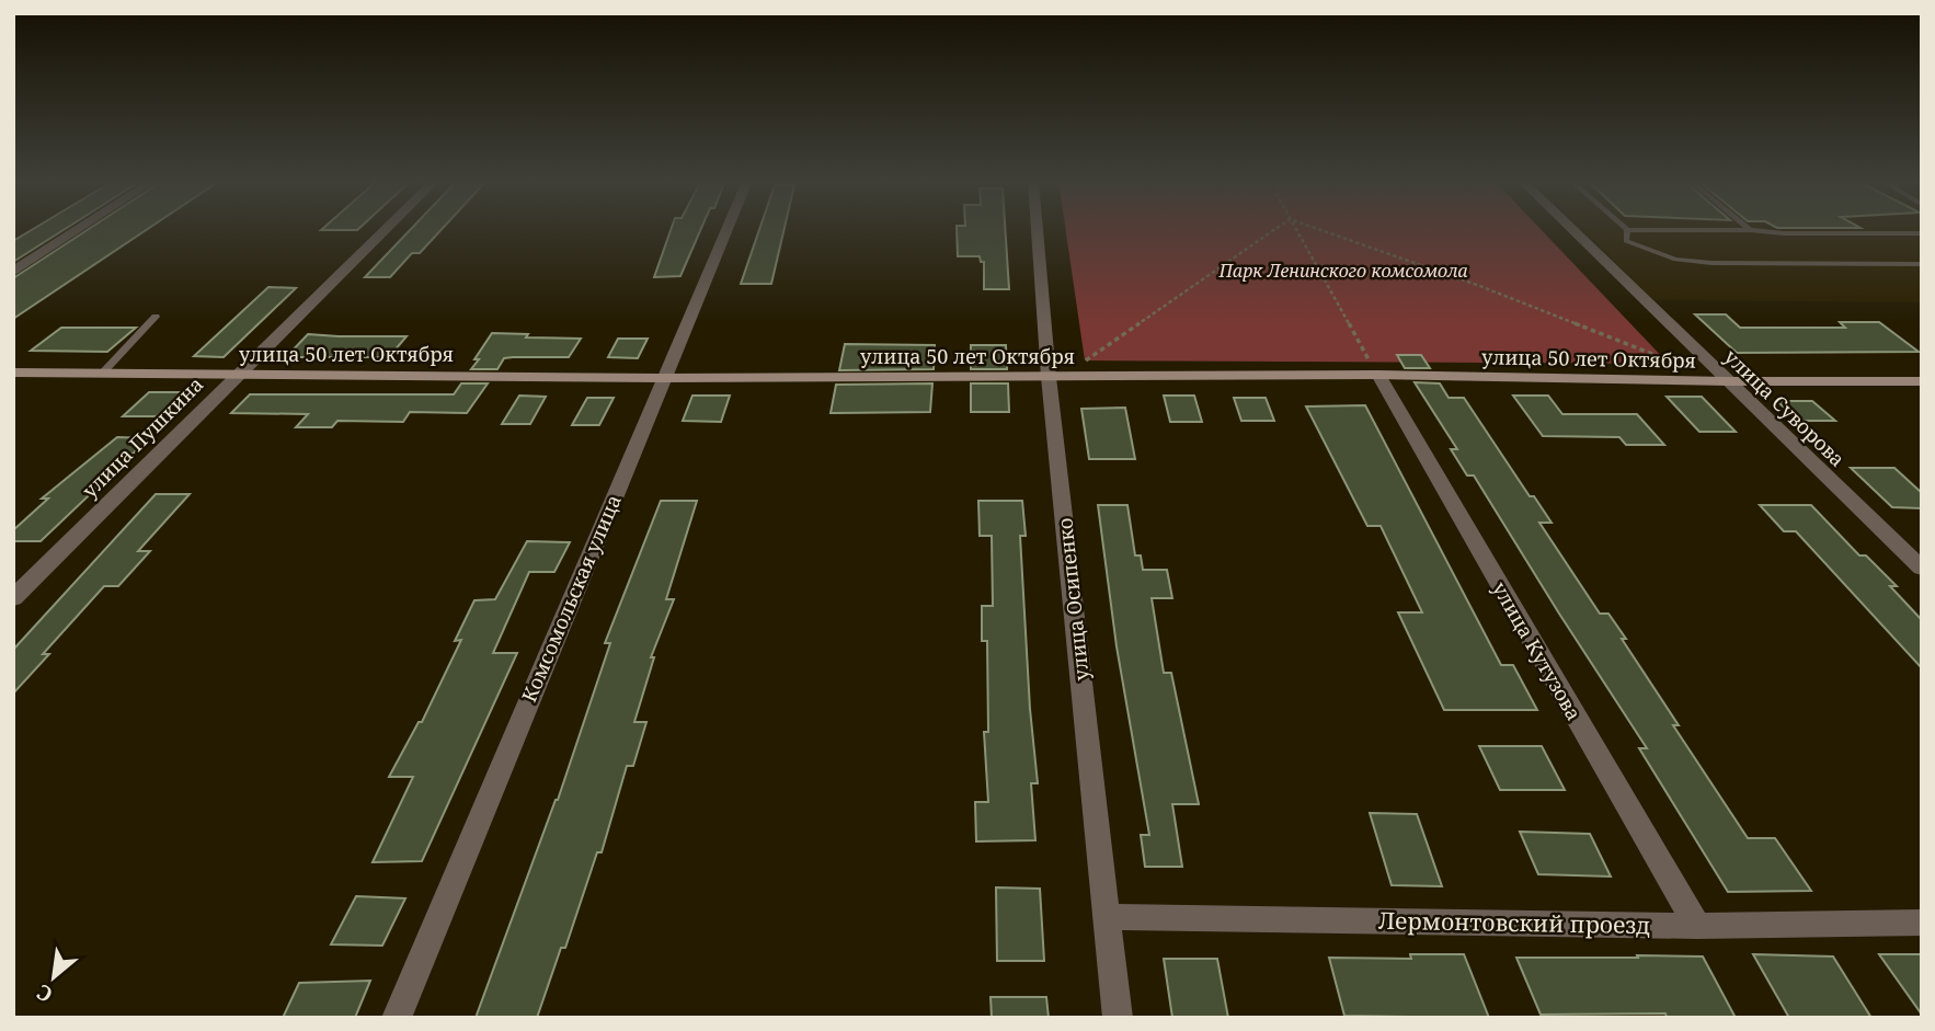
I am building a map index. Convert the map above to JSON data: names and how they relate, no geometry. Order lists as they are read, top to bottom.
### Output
{
  "streets": {
    "street": [
      "улица 50 лет Октября",
      "улица Суворова",
      "улица Пушкина",
      "Комсомольская улица",
      "улица Осипенко",
      "улица Кутузова",
      "Лермонтовский проезд"
    ]
  },
  "crossings": [
    ["улица 50 лет Октября", "улица Суворова"],
    ["улица 50 лет Октября", "улица Пушкина"],
    ["улица 50 лет Октября", "Комсомольская улица"],
    ["улица 50 лет Октября", "улица Осипенко"],
    ["улица 50 лет Октября", "улица Кутузова"],
    ["улица Осипенко", "Лермонтовский проезд"],
    ["улица Кутузова", "Лермонтовский проезд"]
  ],
  "parks": ["Парк Ленинского комсомола"],
  "north": "bottom left"
}
